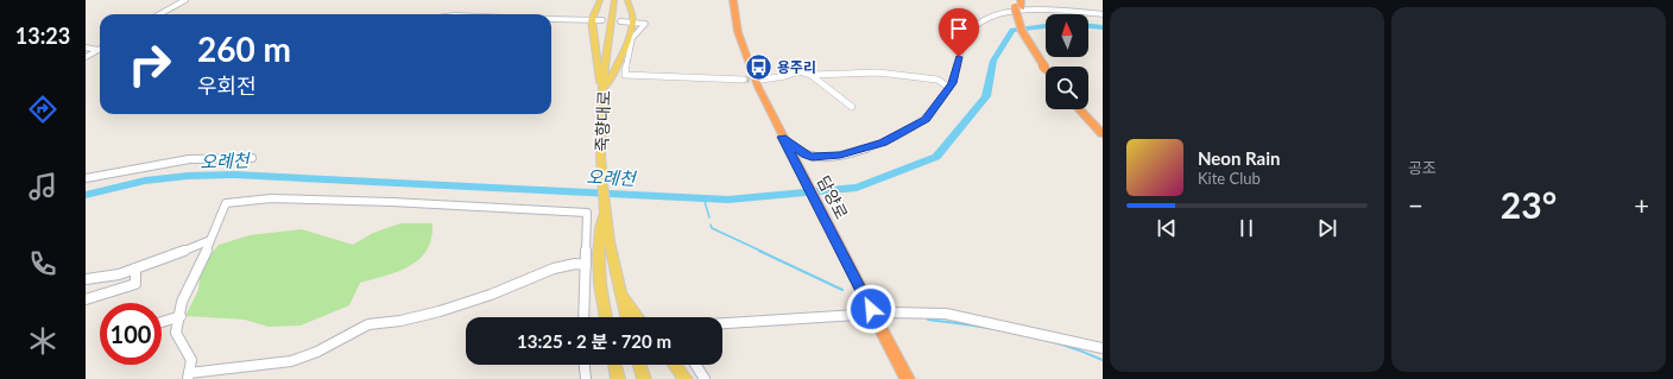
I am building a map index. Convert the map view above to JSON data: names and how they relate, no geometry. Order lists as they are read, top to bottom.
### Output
{
  "streets": {
    "highway": ["담양로"],
    "main road": ["죽향대로"]
  },
  "water": ["오례천"],
  "places": {
    "bus stop": ["용주리"]
  },
  "north": "top",
  "page": {
    "tabs": "13:23",
    "tile": "공조",
    "turn": ["260 m", "우회전"],
    "song": ["Neon Rain", "Kite Club"],
    "heat": ["−", "23°", "+"],
    "limit": "100",
    "trip": "13:25 · 2 분 · 720 m"
  }
}
